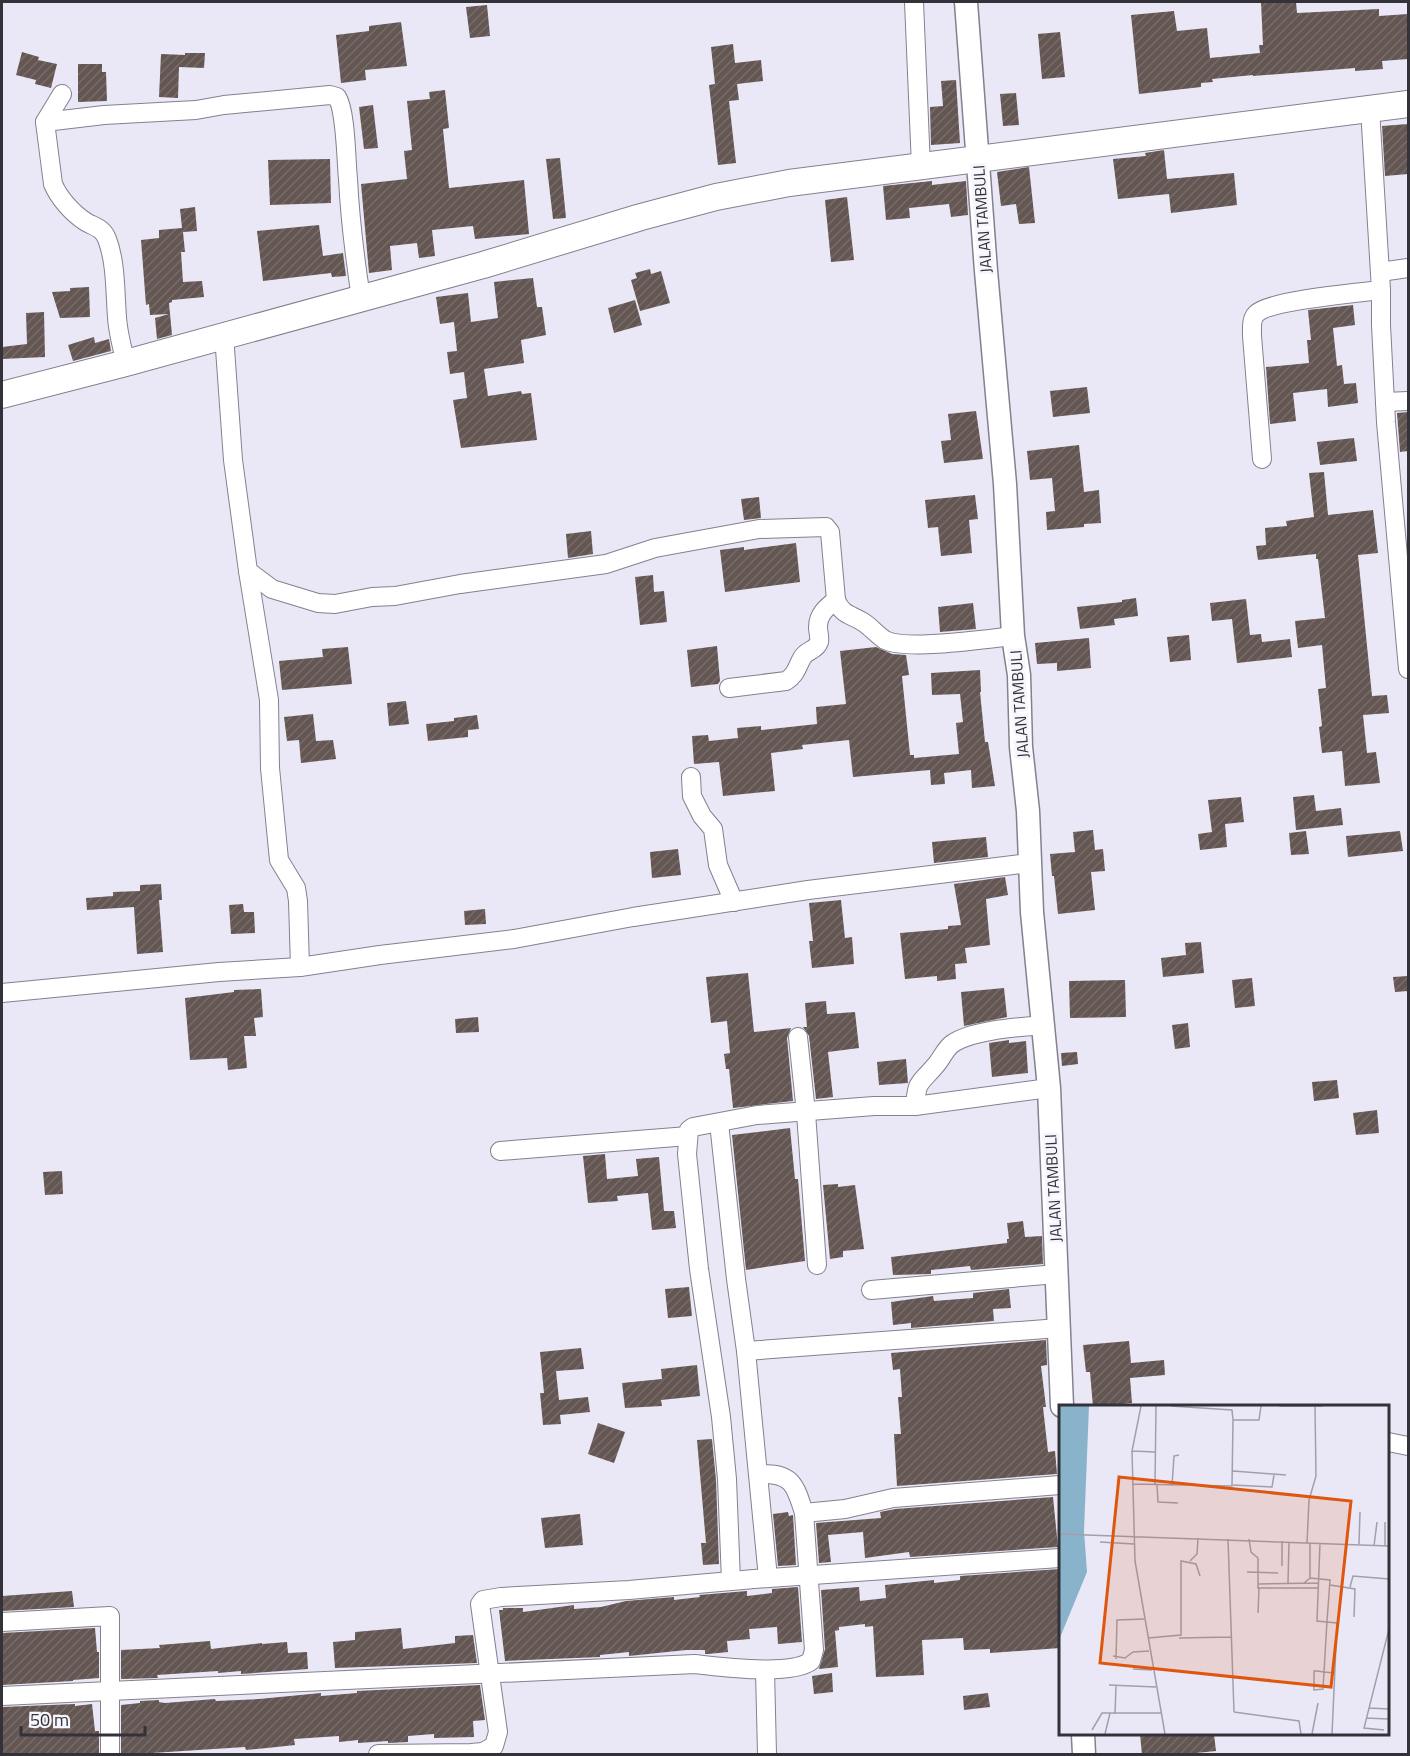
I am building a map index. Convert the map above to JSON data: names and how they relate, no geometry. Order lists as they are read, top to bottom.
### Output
{
  "streets": {
    "street": ["JALAN TAMBULI"]
  },
  "scale_bar": "50 m"
}
